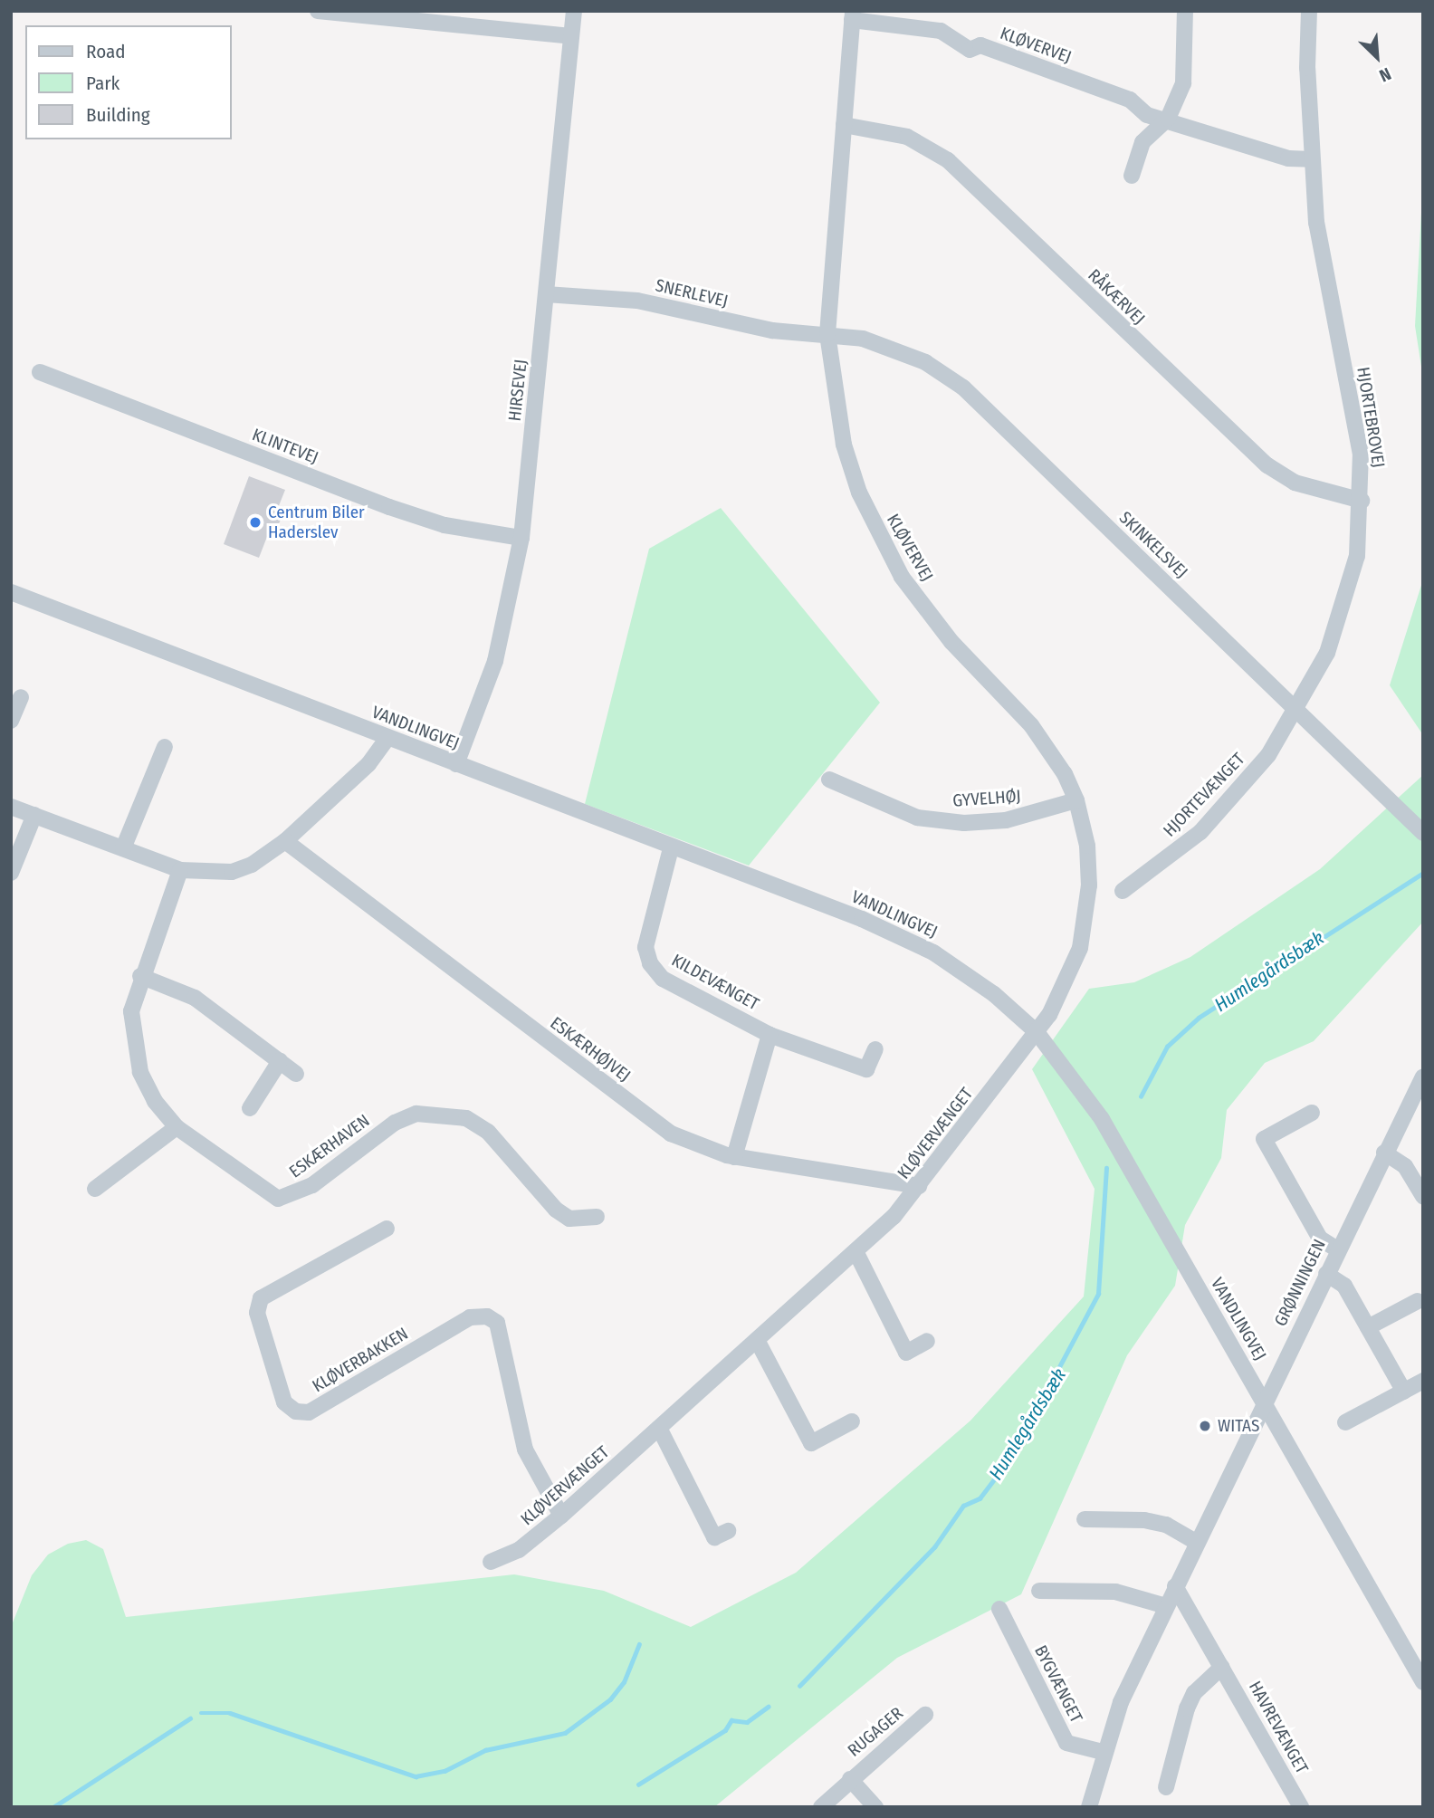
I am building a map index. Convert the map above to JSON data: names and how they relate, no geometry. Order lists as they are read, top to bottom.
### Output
{
  "streets": {
    "street": [
      "KLØVERVEJ",
      "SNERLEVEJ",
      "RÅKÆRVEJ",
      "HIRSEVEJ",
      "HJORTEBROVEJ",
      "KLINTEVEJ",
      "SKINKELSVEJ",
      "VANDLINGVEJ",
      "HJORTEVÆNGET",
      "GYVELHØJ",
      "KILDEVÆNGET",
      "ESKÆRHØJVEJ",
      "KLØVERVÆNGET",
      "ESKÆRHAVEN",
      "GRØNNINGEN",
      "KLØVERBAKKEN",
      "BYGVÆNGET",
      "HAVREVÆNGET",
      "RUGAGER"
    ]
  },
  "crossings": [
    ["KLØVERVEJ", "SNERLEVEJ"],
    ["KLØVERVEJ", "RÅKÆRVEJ"],
    ["KLØVERVEJ", "SKINKELSVEJ"],
    ["KLØVERVEJ", "VANDLINGVEJ"],
    ["KLØVERVEJ", "GYVELHØJ"],
    ["KLØVERVEJ", "KLØVERVÆNGET"],
    ["SNERLEVEJ", "HIRSEVEJ"],
    ["SNERLEVEJ", "SKINKELSVEJ"],
    ["RÅKÆRVEJ", "HJORTEBROVEJ"],
    ["HIRSEVEJ", "KLINTEVEJ"],
    ["HIRSEVEJ", "VANDLINGVEJ"],
    ["HJORTEBROVEJ", "SKINKELSVEJ"],
    ["HJORTEBROVEJ", "HJORTEVÆNGET"],
    ["SKINKELSVEJ", "HJORTEVÆNGET"],
    ["VANDLINGVEJ", "KILDEVÆNGET"],
    ["VANDLINGVEJ", "KLØVERVÆNGET"],
    ["VANDLINGVEJ", "GRØNNINGEN"],
    ["KILDEVÆNGET", "ESKÆRHØJVEJ"],
    ["ESKÆRHØJVEJ", "KLØVERVÆNGET"],
    ["KLØVERVÆNGET", "KLØVERBAKKEN"],
    ["GRØNNINGEN", "BYGVÆNGET"],
    ["GRØNNINGEN", "HAVREVÆNGET"]
  ],
  "water": ["Humlegårdsbæk"],
  "places": ["Centrum Biler Haderslev", "WITAS"],
  "legend": ["Road", "Park", "Building"],
  "north": "bottom right"
}
